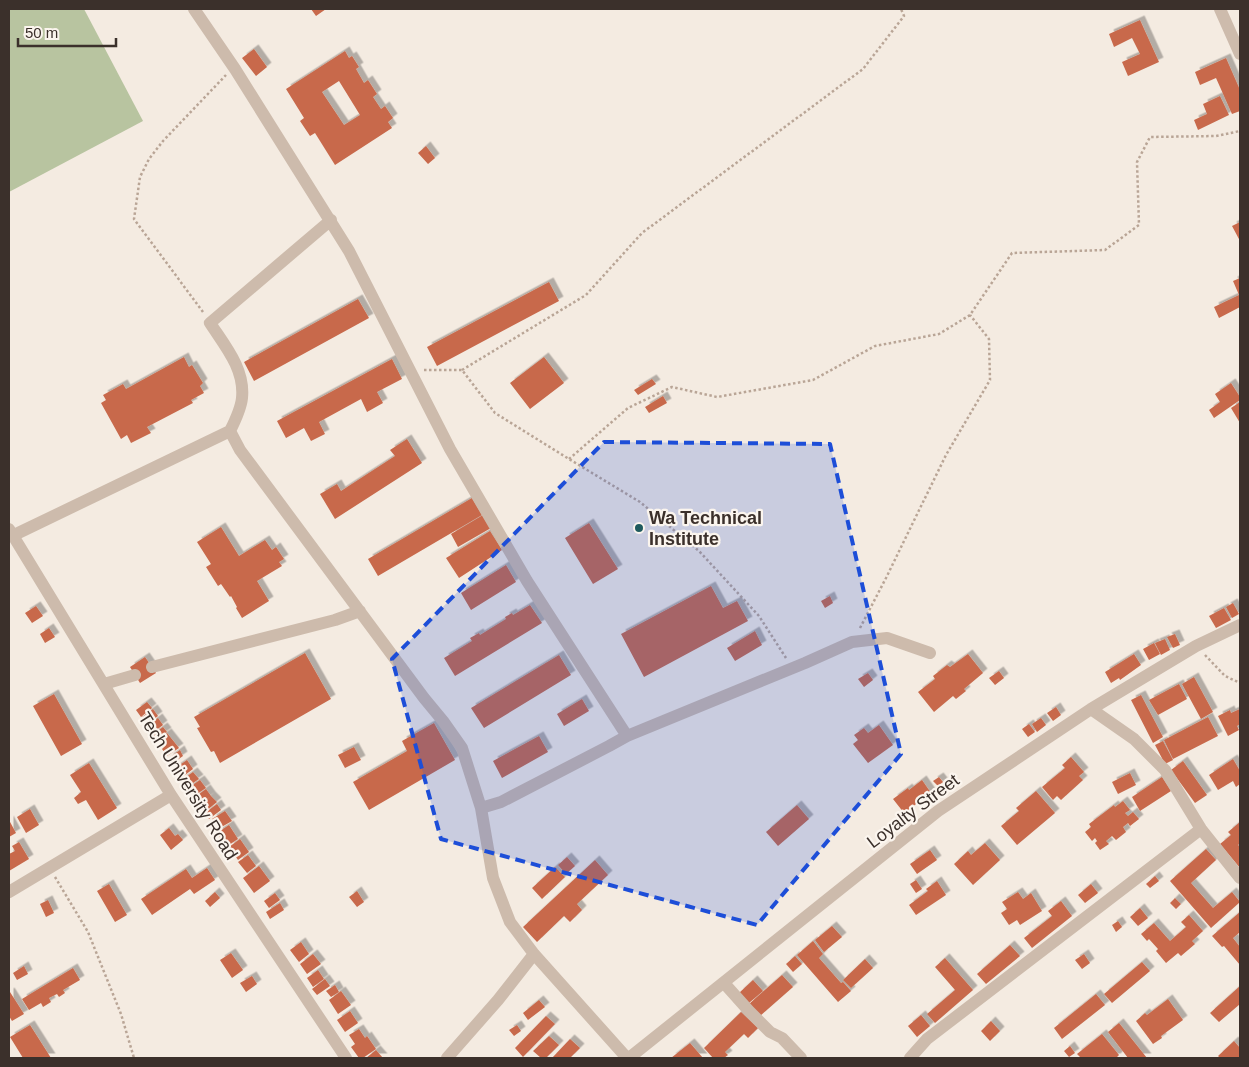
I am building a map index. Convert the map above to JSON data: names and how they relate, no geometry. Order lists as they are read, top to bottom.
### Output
{
  "streets": {
    "street": ["Tech University Road", "Loyalty Street"]
  },
  "places": ["Wa Technical Institute"],
  "scale_bar": "50 m"
}
